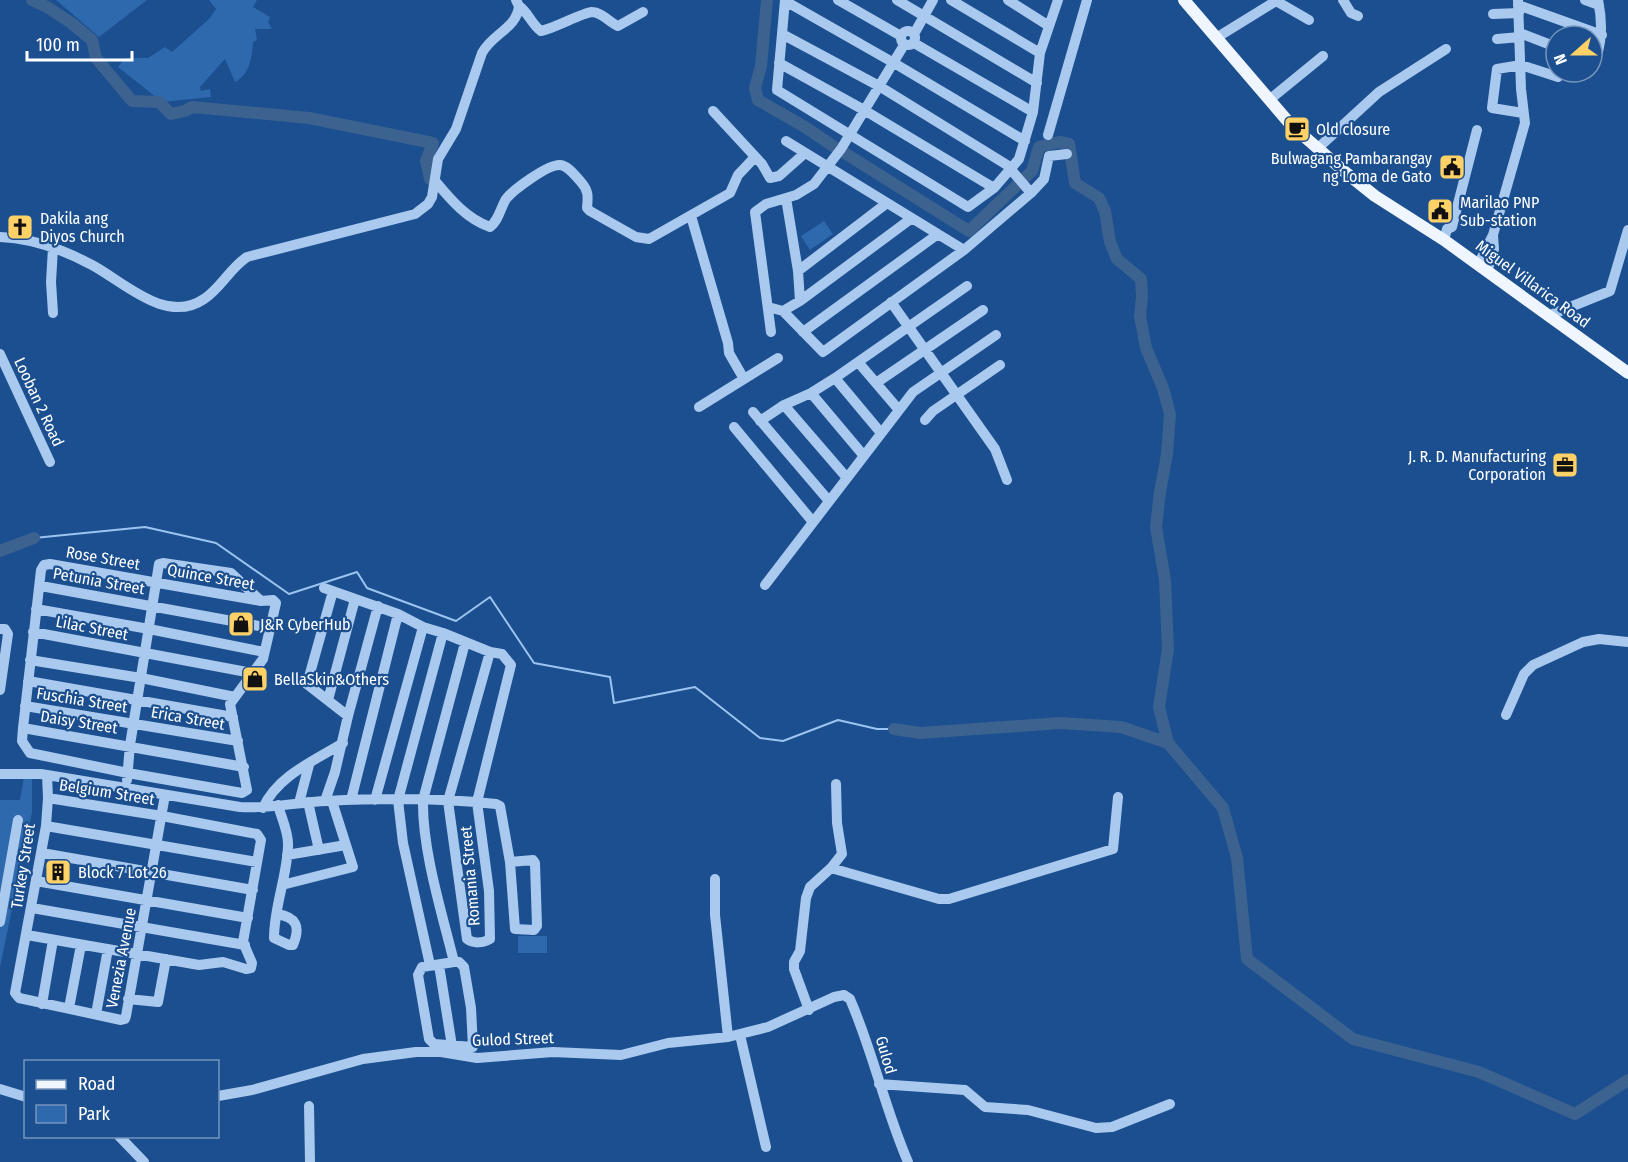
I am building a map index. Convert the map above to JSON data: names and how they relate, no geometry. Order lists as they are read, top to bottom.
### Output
{
  "streets": {
    "main road": ["Miguel Villarica Road"],
    "street": [
      "Looban 2 Road",
      "Rose Street",
      "Quince Street",
      "Petunia Street",
      "Lilac Street",
      "Fuschia Street",
      "Erica Street",
      "Daisy Street",
      "Belgium Street",
      "Turkey Street",
      "Romania Street",
      "Venezia Avenue",
      "Gulod Street",
      "Gulod"
    ]
  },
  "crossings": [
    ["Rose Street", "Quince Street"],
    ["Rose Street", "Petunia Street"],
    ["Fuschia Street", "Erica Street"],
    ["Belgium Street", "Turkey Street"],
    ["Belgium Street", "Venezia Avenue"],
    ["Gulod Street", "Gulod"]
  ],
  "places": {
    "cafe": ["Old closure"],
    "public building": ["Bulwagang Pambarangay ng Loma de Gato", "Marilao PNP Sub-station"],
    "church": ["Dakila ang Diyos Church"],
    "office": ["J. R. D. Manufacturing Corporation"],
    "shop": ["J&R CyberHub", "BellaSkin&Others"],
    "building": ["Block 7 Lot 26"]
  },
  "legend": ["Road", "Park"],
  "scale_bar": "100 m",
  "north": "left"
}
